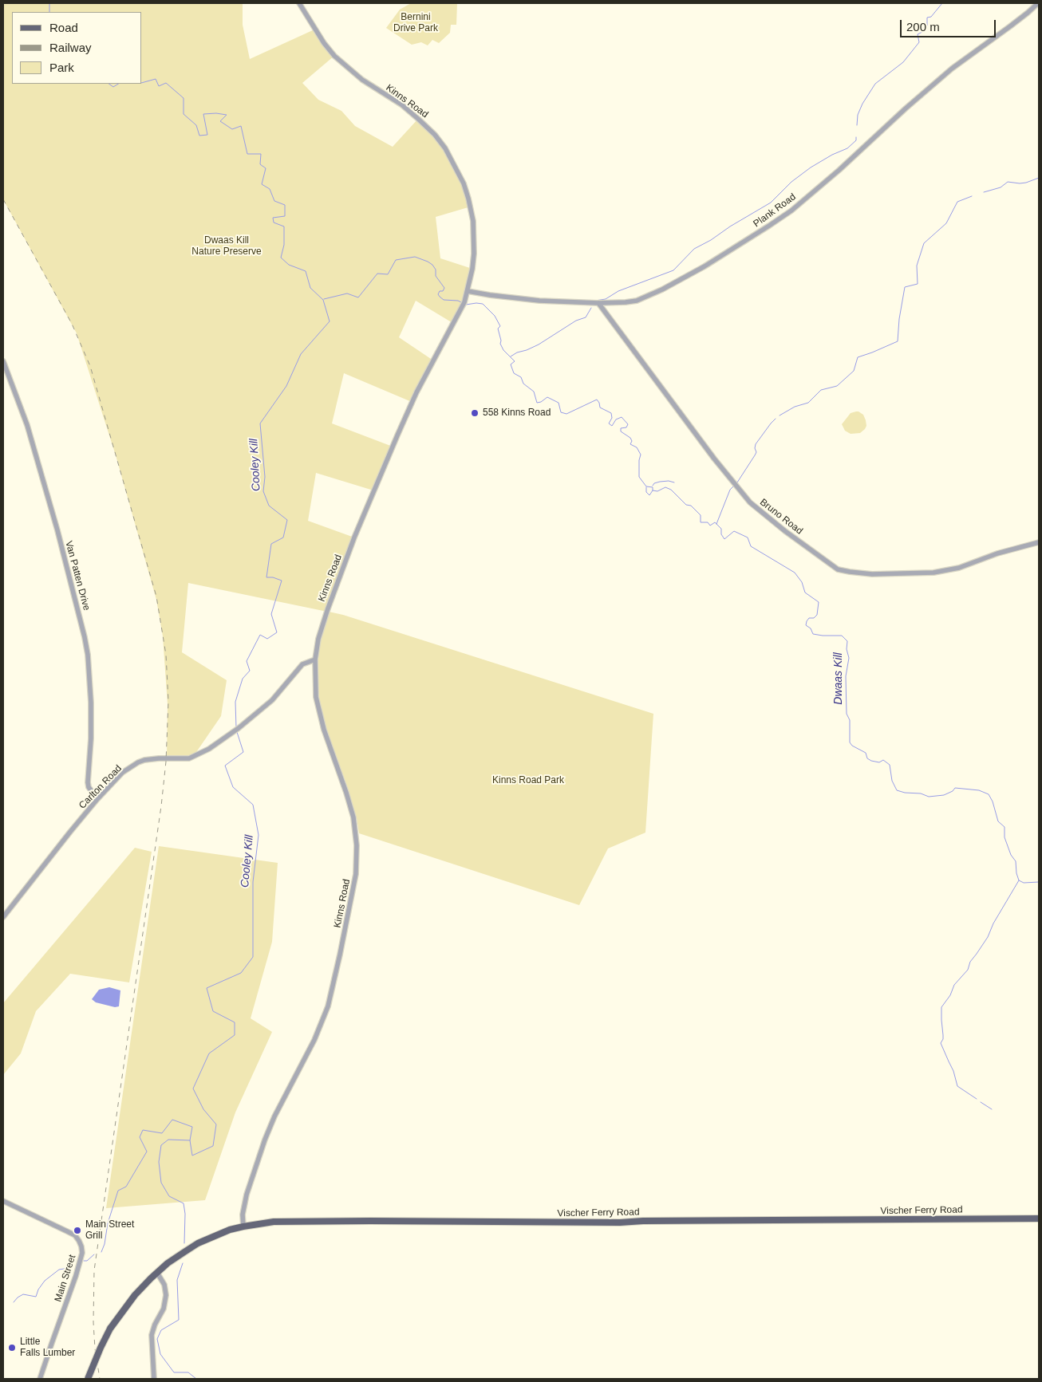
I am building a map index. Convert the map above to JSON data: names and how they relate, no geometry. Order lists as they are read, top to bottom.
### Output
{
  "streets": {
    "main road": ["Vischer Ferry Road"],
    "street": [
      "Kinns Road",
      "Plank Road",
      "Bruno Road",
      "Van Patten Drive",
      "Carlton Road",
      "Main Street"
    ]
  },
  "crossings": [
    ["Kinns Road", "Plank Road"],
    ["Kinns Road", "Carlton Road"],
    ["Kinns Road", "Vischer Ferry Road"],
    ["Plank Road", "Bruno Road"],
    ["Van Patten Drive", "Carlton Road"]
  ],
  "water": ["Cooley Kill", "Dwaas Kill"],
  "parks": ["Bernini Drive Park", "Dwaas Kill Nature Preserve", "Kinns Road Park"],
  "places": ["558 Kinns Road", "Main Street Grill", "Little Falls Lumber"],
  "legend": ["Road", "Railway", "Park"],
  "scale_bar": "200 m"
}
